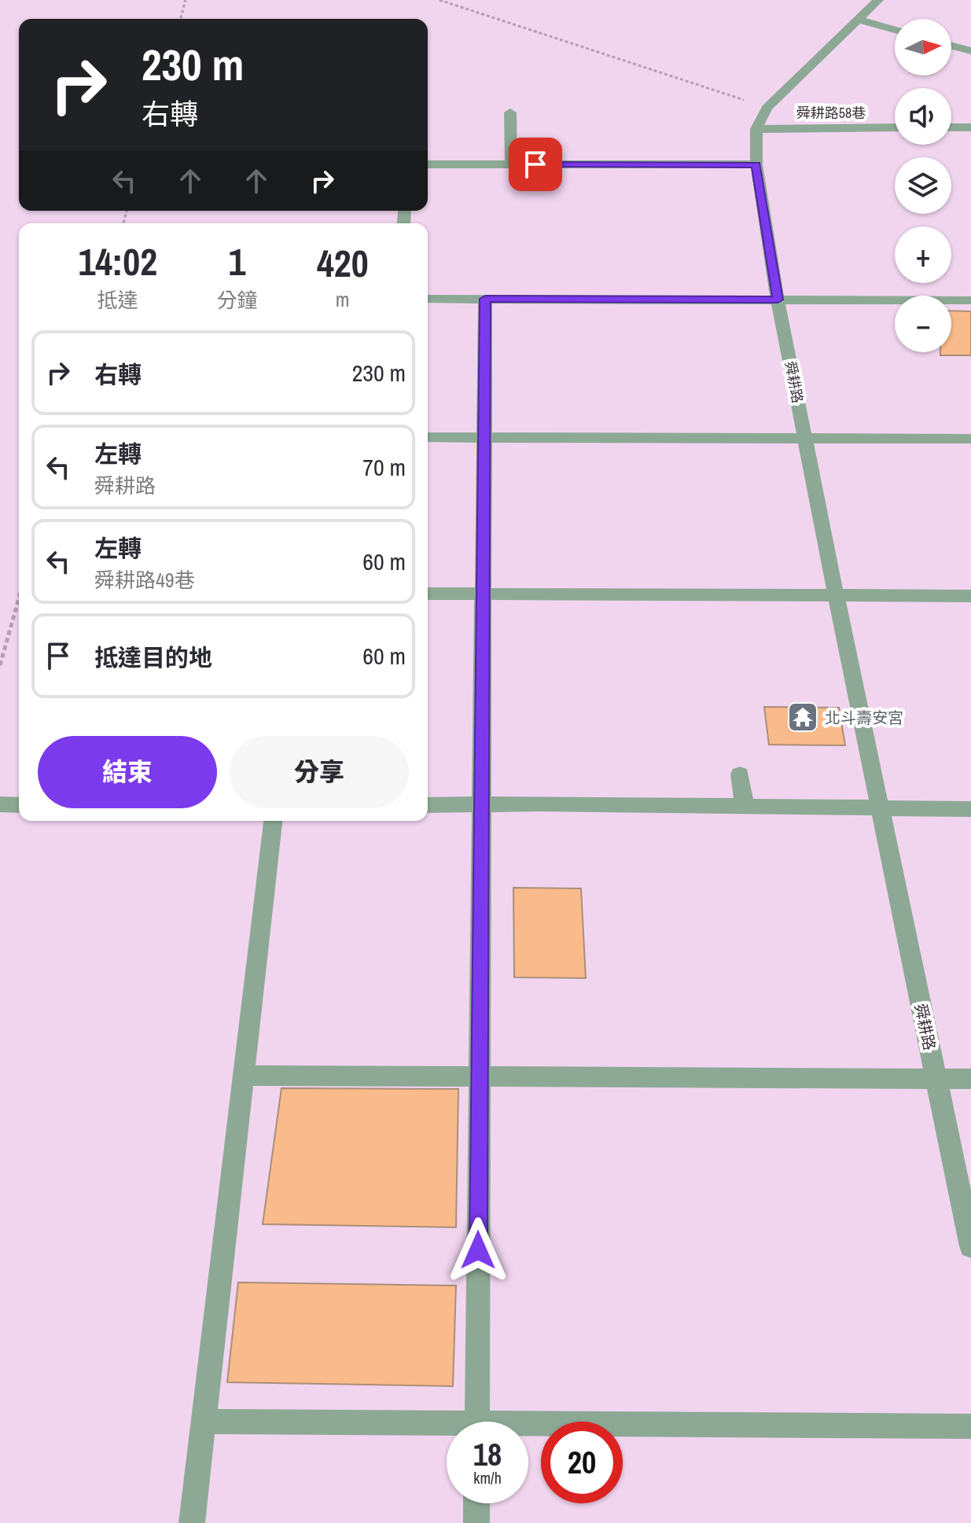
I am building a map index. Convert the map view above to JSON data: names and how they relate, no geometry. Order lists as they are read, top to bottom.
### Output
{
  "streets": {
    "street": ["舜耕路58巷", "舜耕路"]
  },
  "crossings": [
    ["舜耕路58巷", "舜耕路"]
  ],
  "places": {
    "temple": ["北斗壽安宮"]
  },
  "north": "right",
  "page": {
    "map_buttons": ["+", "−"],
    "turn": ["230 m", "右轉"],
    "eta": [
      "14:02",
      "抵達",
      "1",
      "分鐘",
      "420",
      "m"
    ],
    "list": [
      {
        "name": "右轉",
        "value": "230 m"
      },
      {
        "name": "左轉",
        "note": "舜耕路",
        "value": "70 m"
      },
      {
        "name": "左轉",
        "note": "舜耕路49巷",
        "value": "60 m"
      },
      {
        "name": "抵達目的地",
        "value": "60 m"
      }
    ],
    "buttons": ["結束", "分享"],
    "speed": "18 km/h",
    "limit": "20"
  }
}
